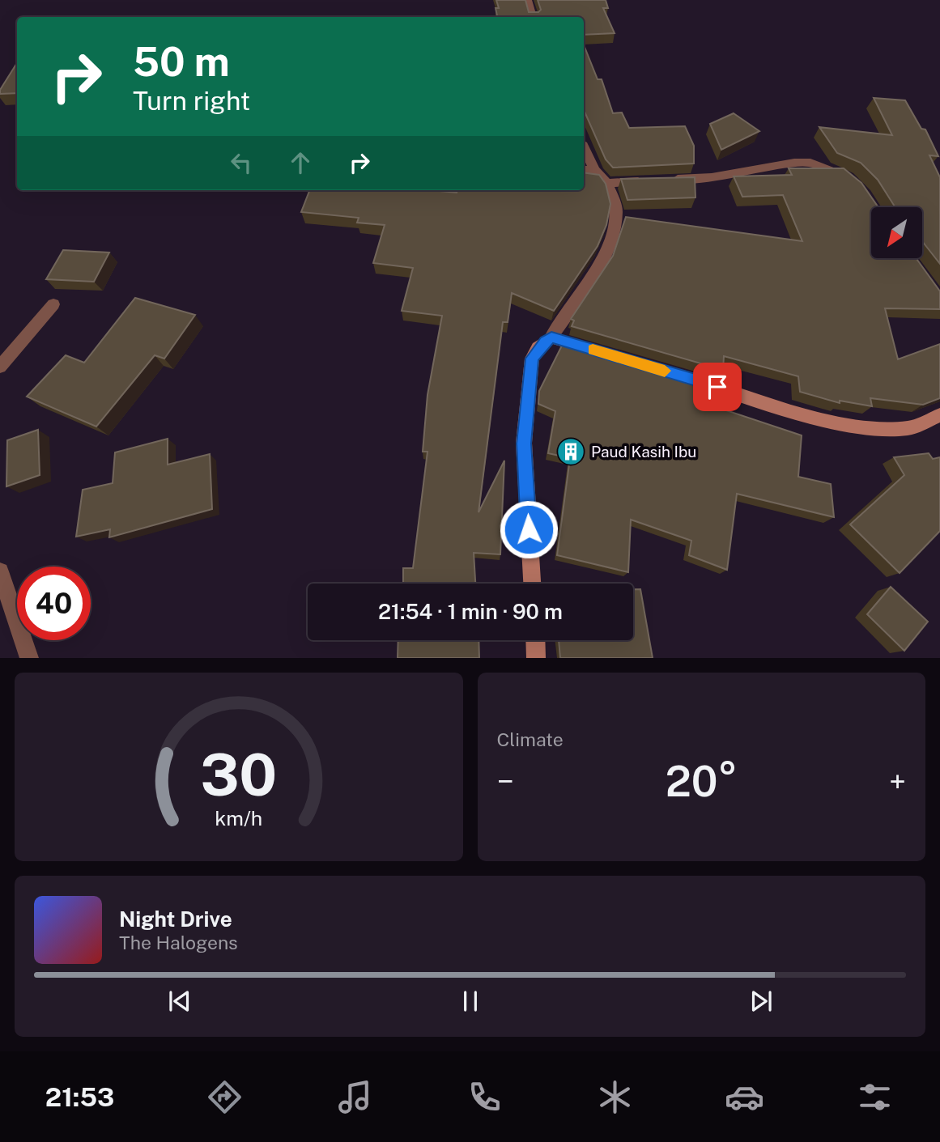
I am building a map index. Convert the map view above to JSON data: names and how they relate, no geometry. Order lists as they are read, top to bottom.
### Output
{
  "places": {
    "building": ["Paud Kasih Ibu"]
  },
  "north": "bottom left",
  "page": {
    "turn": ["50 m", "Turn right"],
    "limit": "40",
    "trip": "21:54 · 1 min · 90 m",
    "tile": "Climate",
    "heat": ["−", "20°", "+"],
    "song": ["Night Drive", "The Halogens"],
    "tabs": "21:53",
    "gauge": ["30", "km/h"]
  }
}
